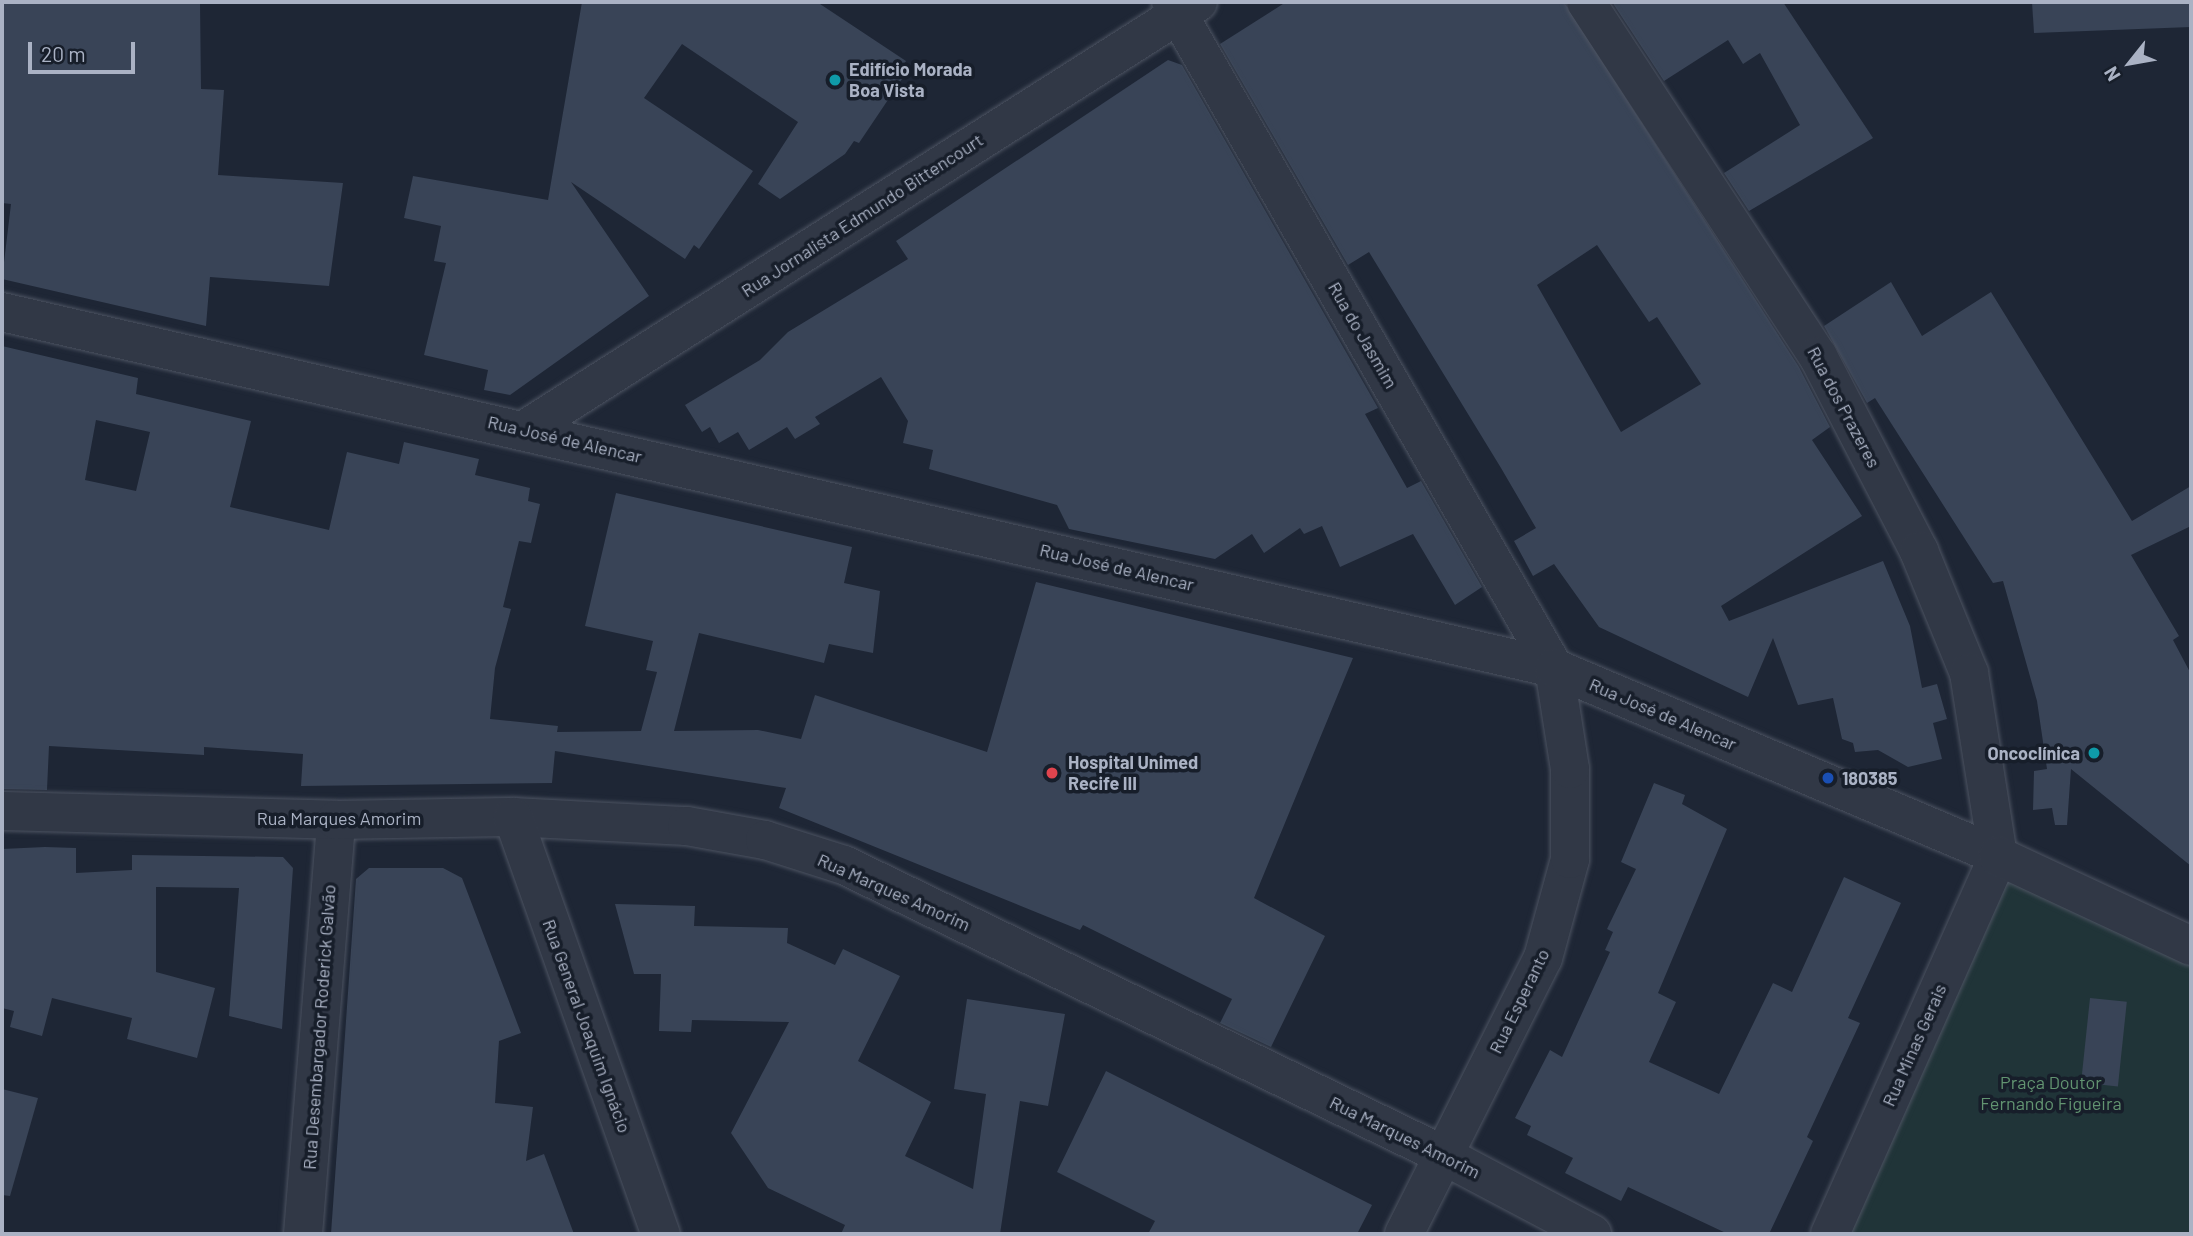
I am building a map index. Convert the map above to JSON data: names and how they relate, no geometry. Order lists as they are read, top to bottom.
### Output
{
  "streets": {
    "street": [
      "Rua Jornalista Edmundo Bittencourt",
      "Rua do Jasmim",
      "Rua dos Prazeres",
      "Rua José de Alencar",
      "Rua Marques Amorim",
      "Rua Esperanto",
      "Rua General Joaquim Ignácio",
      "Rua Desembargador Roderick Galvão",
      "Rua Minas Gerais"
    ]
  },
  "crossings": [
    ["Rua Jornalista Edmundo Bittencourt", "Rua do Jasmim"],
    ["Rua Jornalista Edmundo Bittencourt", "Rua José de Alencar"],
    ["Rua do Jasmim", "Rua José de Alencar"],
    ["Rua do Jasmim", "Rua Esperanto"],
    ["Rua dos Prazeres", "Rua José de Alencar"],
    ["Rua dos Prazeres", "Rua Minas Gerais"],
    ["Rua José de Alencar", "Rua Esperanto"],
    ["Rua José de Alencar", "Rua Minas Gerais"],
    ["Rua Marques Amorim", "Rua Esperanto"],
    ["Rua Marques Amorim", "Rua General Joaquim Ignácio"],
    ["Rua Marques Amorim", "Rua Desembargador Roderick Galvão"]
  ],
  "parks": ["Praça Doutor Fernando Figueira"],
  "places": [
    "Edifício Morada Boa Vista",
    "Oncoclínica",
    "Hospital Unimed Recife III",
    "180385"
  ],
  "scale_bar": "20 m",
  "north": "bottom left"
}
